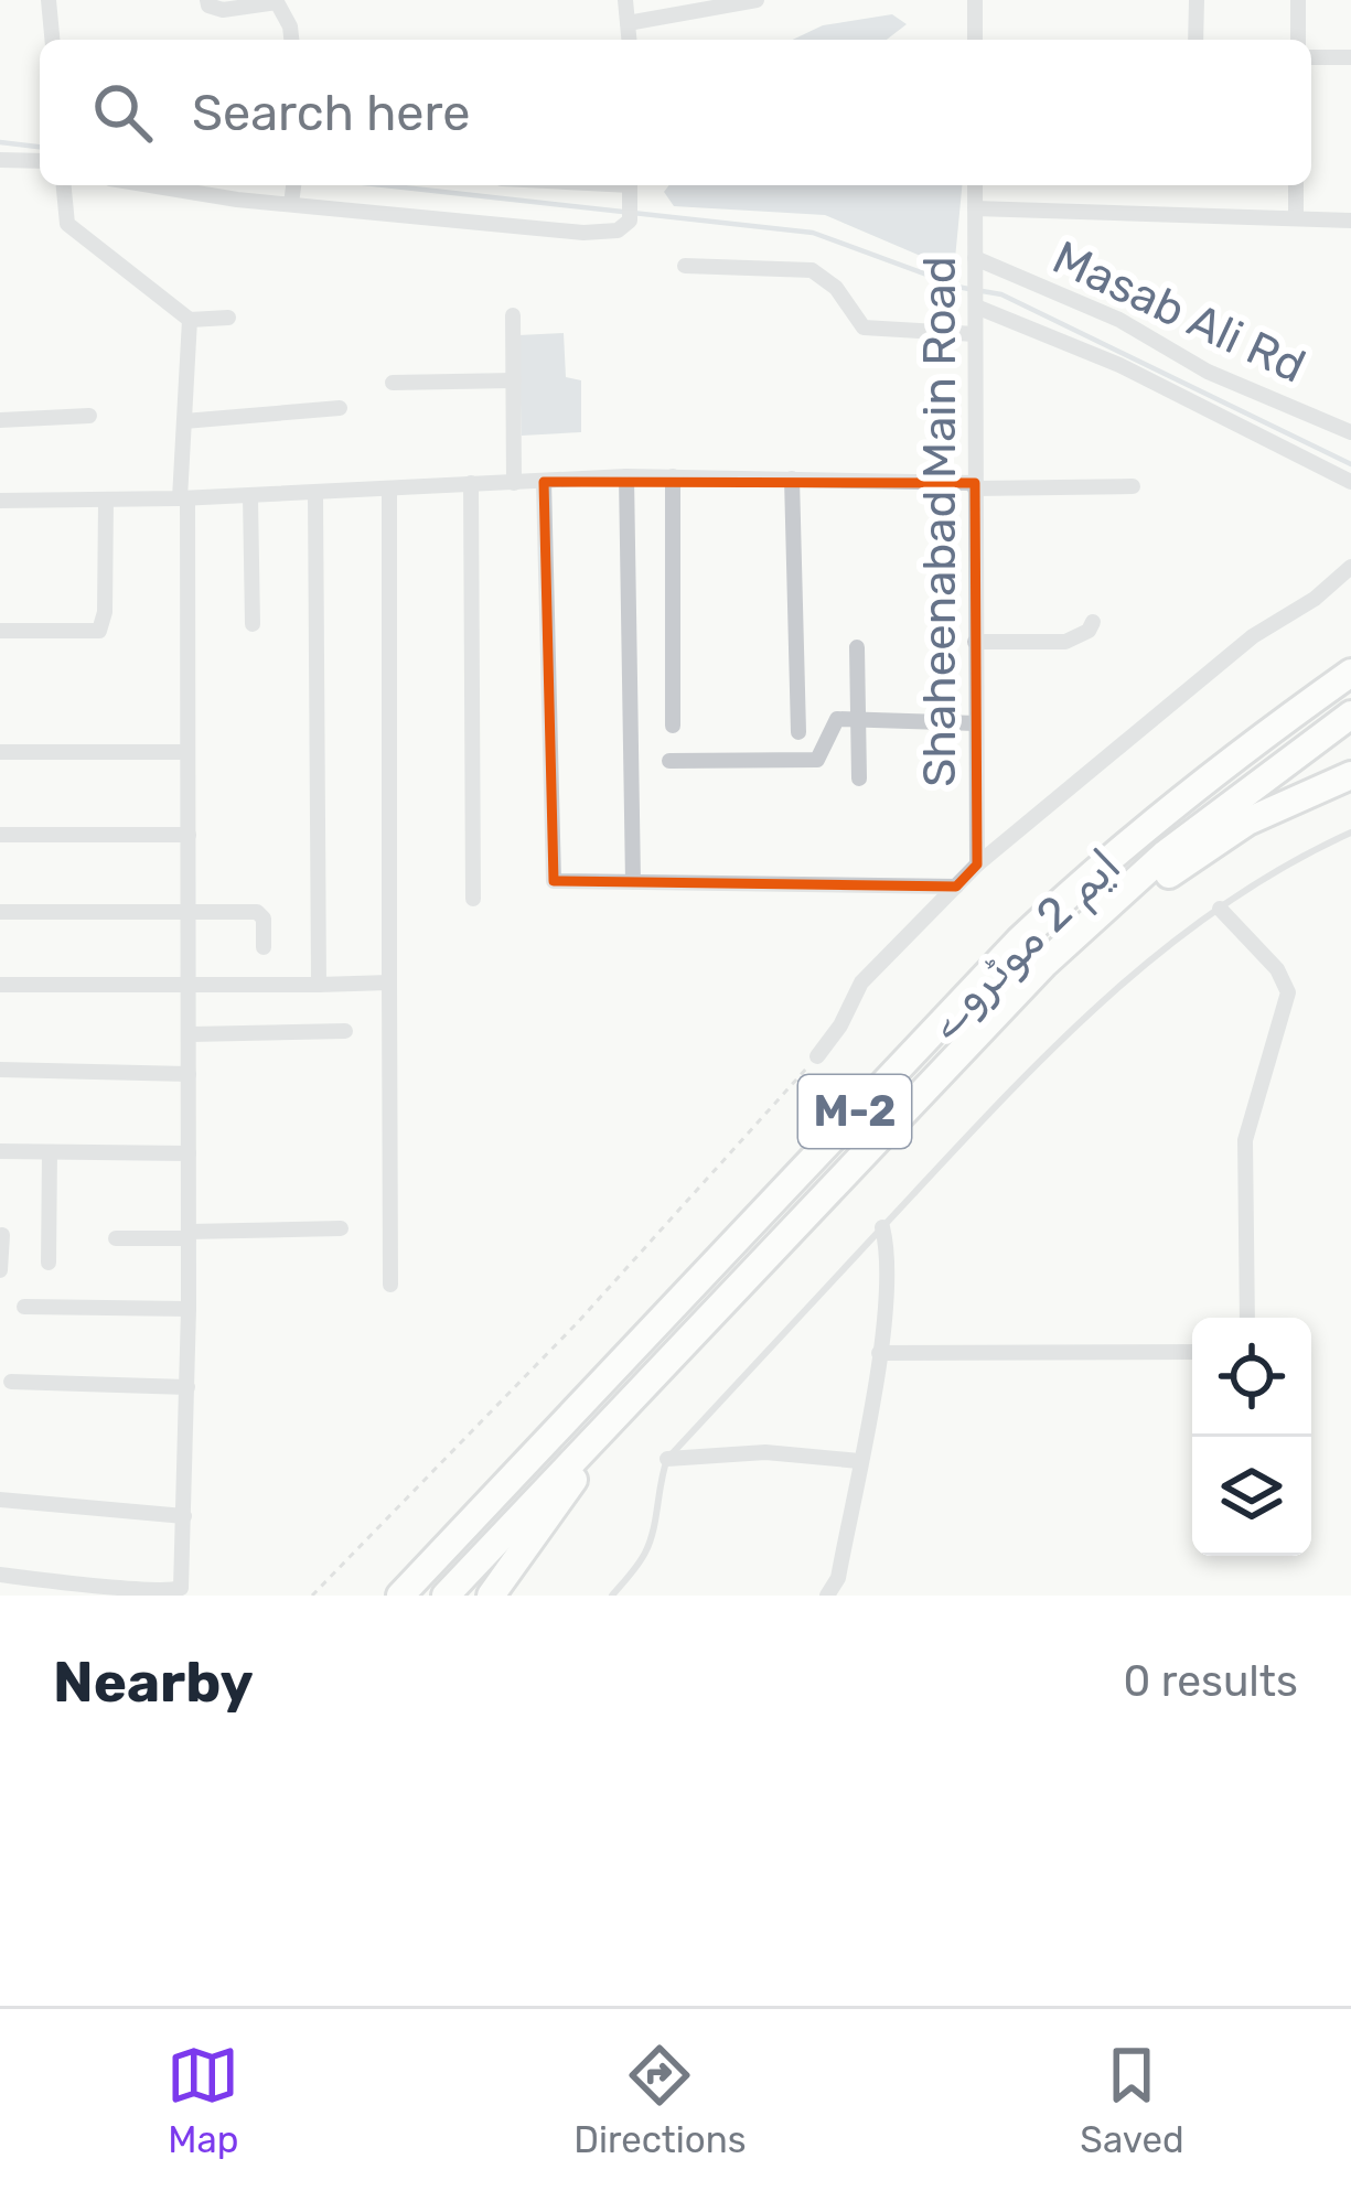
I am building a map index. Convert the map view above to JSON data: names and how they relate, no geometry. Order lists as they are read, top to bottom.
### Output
{
  "streets": {
    "highway": ["ایم 2 موٹروے", "M-2"],
    "street": ["Masab Ali Rd", "Shaheenabad Main Road"]
  },
  "crossings": [
    ["Masab Ali Rd", "Shaheenabad Main Road"]
  ],
  "page": {
    "search": "Search here",
    "heading": ["Nearby", "0 results"],
    "nav": ["Map", "Directions", "Saved"]
  }
}
